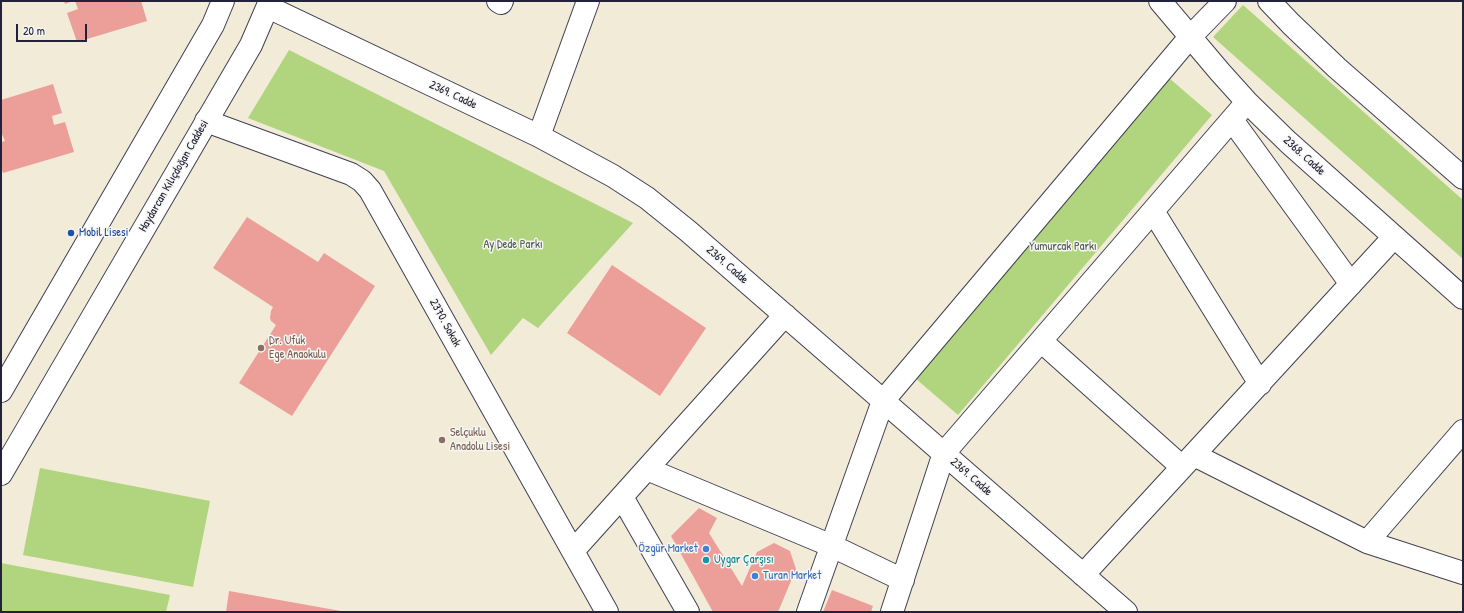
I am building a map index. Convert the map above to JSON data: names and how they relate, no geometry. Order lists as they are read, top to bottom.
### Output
{
  "streets": {
    "street": [
      "2369. Cadde",
      "2368. Cadde",
      "Haydarcan Kılıçdoğan Caddesi",
      "2370. Sokak"
    ]
  },
  "crossings": [
    ["2369. Cadde", "Haydarcan Kılıçdoğan Caddesi"],
    ["Haydarcan Kılıçdoğan Caddesi", "2370. Sokak"]
  ],
  "parks": ["Ay Dede Parkı", "Yumurcak Parkı"],
  "places": [
    "Mobil Lisesi",
    "Dr. Ufuk Ege Anaokulu",
    "Selçuklu Anadolu Lisesi",
    "Özgür Market",
    "Uygar Çarşısı",
    "Turan Market"
  ],
  "scale_bar": "20 m"
}
